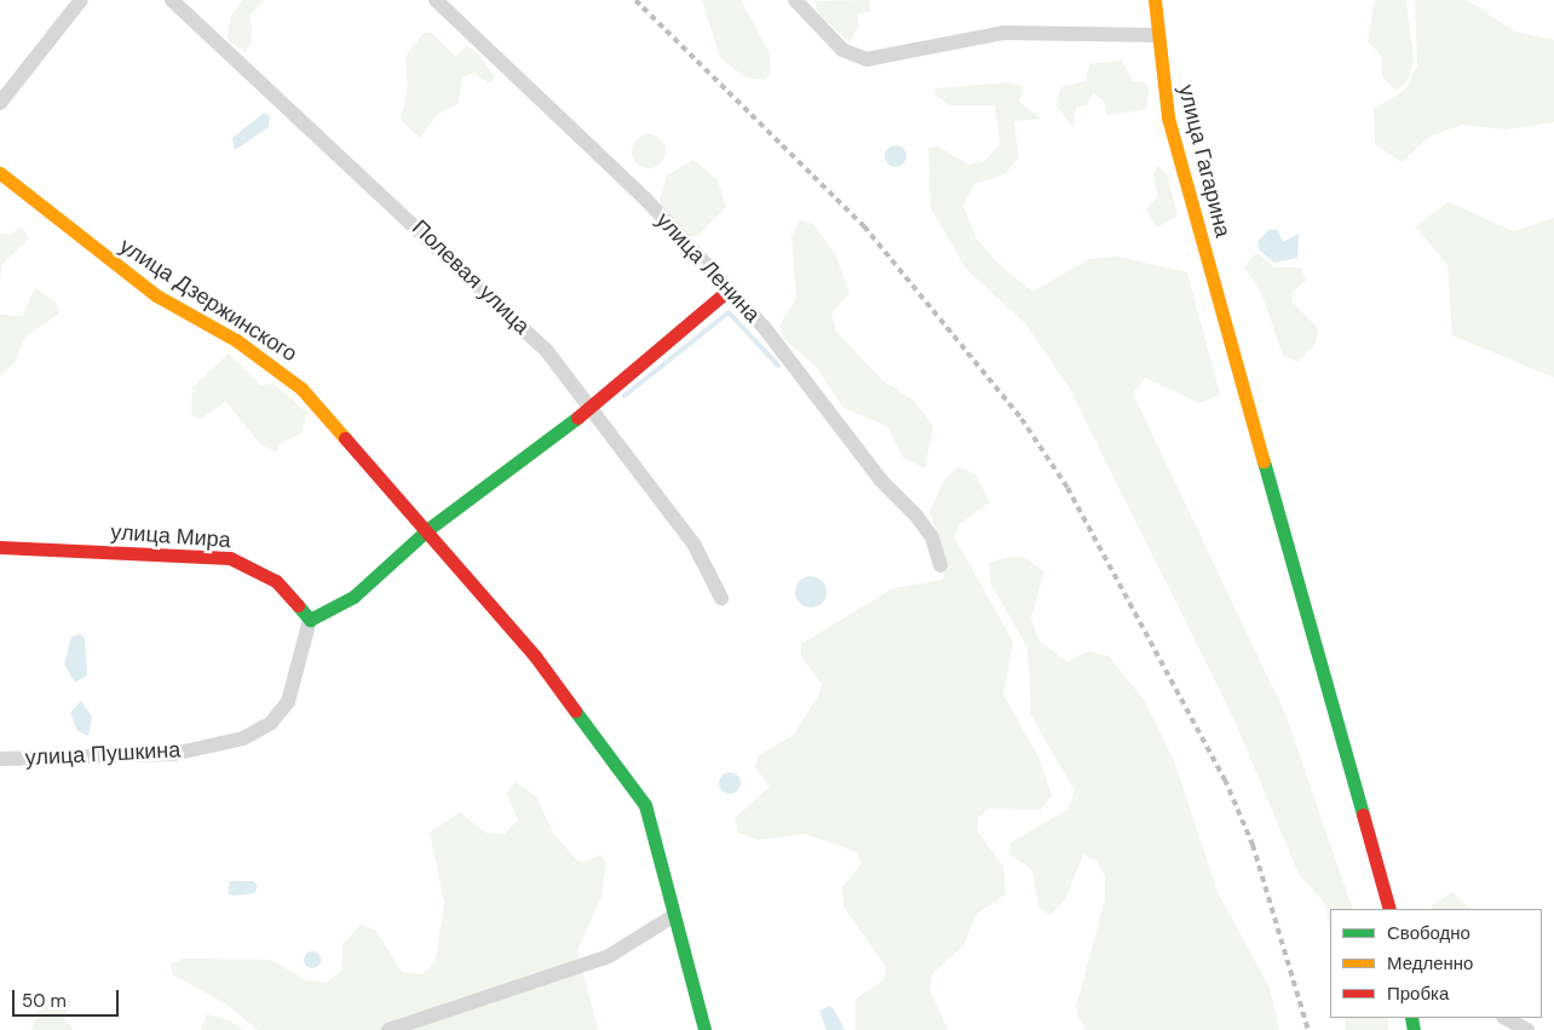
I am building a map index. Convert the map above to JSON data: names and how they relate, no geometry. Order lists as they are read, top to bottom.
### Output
{
  "streets": {
    "street": [
      "улица Гагарина",
      "улица Ленина",
      "Полевая улица",
      "улица Дзержинского",
      "улица Мира",
      "улица Пушкина"
    ]
  },
  "crossings": [
    ["улица Мира", "улица Пушкина"]
  ],
  "legend": ["Свободно", "Медленно", "Пробка"],
  "scale_bar": "50 m"
}
